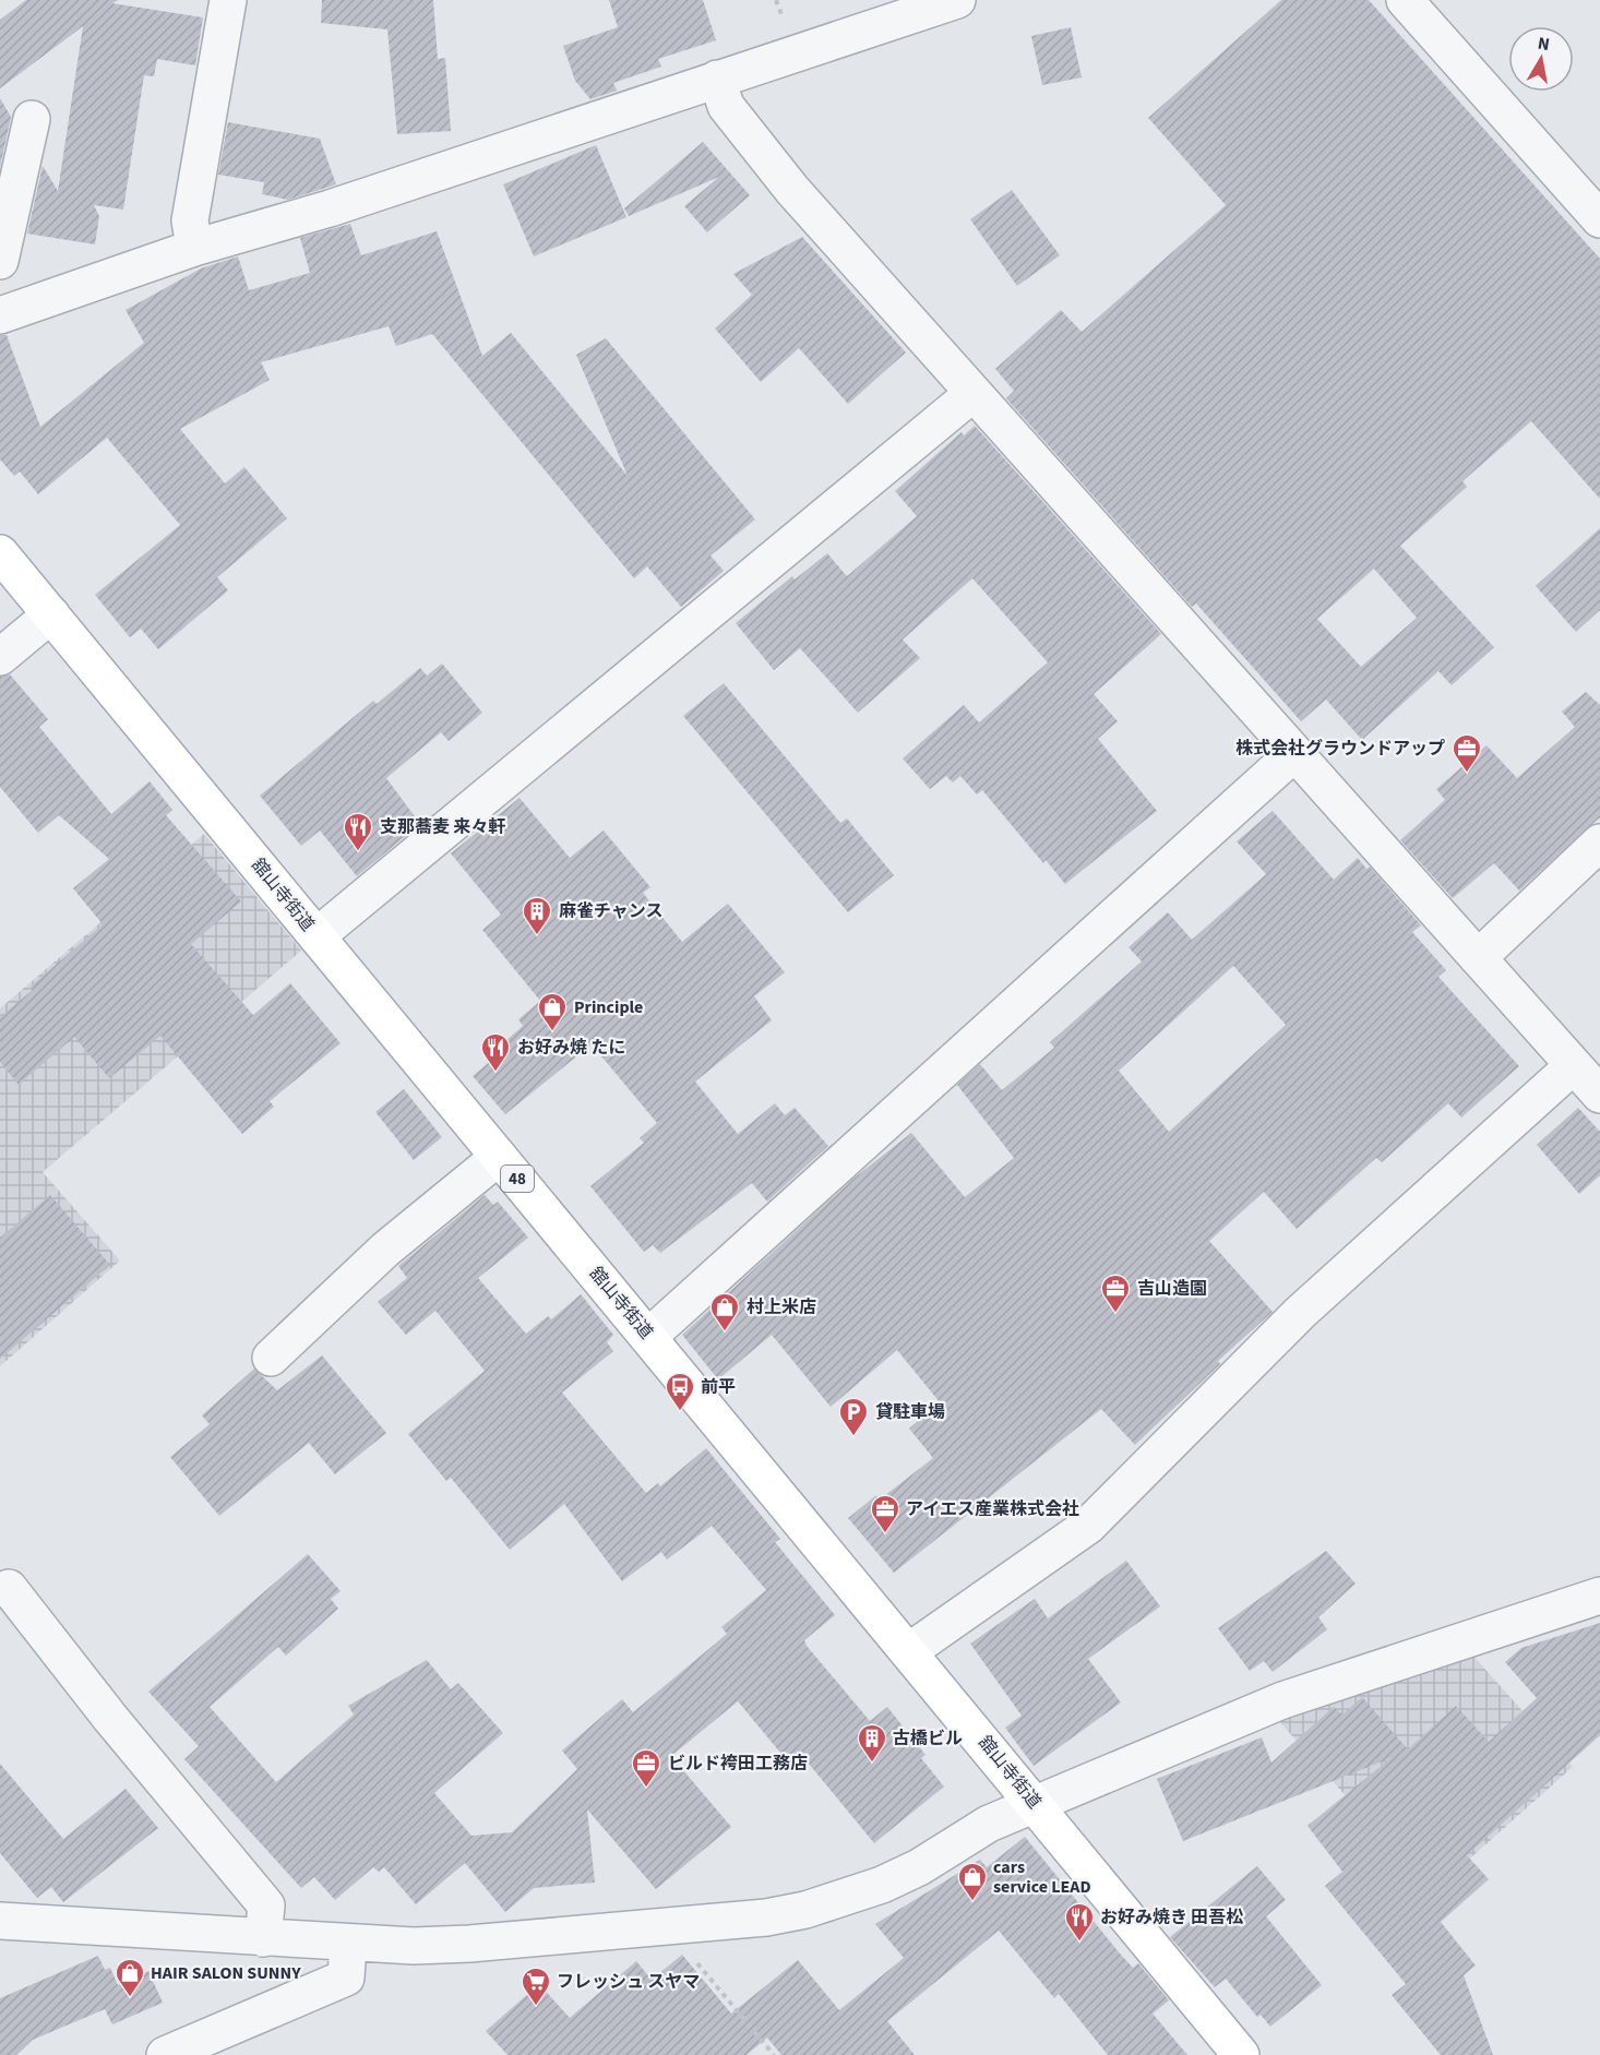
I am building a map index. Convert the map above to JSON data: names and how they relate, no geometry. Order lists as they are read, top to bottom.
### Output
{
  "streets": {
    "main road": ["舘山寺街道", "48"]
  },
  "places": {
    "office": [
      "株式会社グラウンドアップ",
      "吉山造園",
      "アイエス産業株式会社",
      "ビルド袴田工務店"
    ],
    "restaurant": ["支那蕎麦 来々軒", "お好み焼 たに", "お好み焼き 田吾松"],
    "building": ["麻雀チャンス", "古橋ビル"],
    "shop": [
      "Principle",
      "村上米店",
      "cars service LEAD",
      "HAIR SALON SUNNY"
    ],
    "bus stop": ["前平"],
    "parking": ["貸駐車場"],
    "supermarket": ["フレッシュ スヤマ"]
  },
  "north": "top"
}
